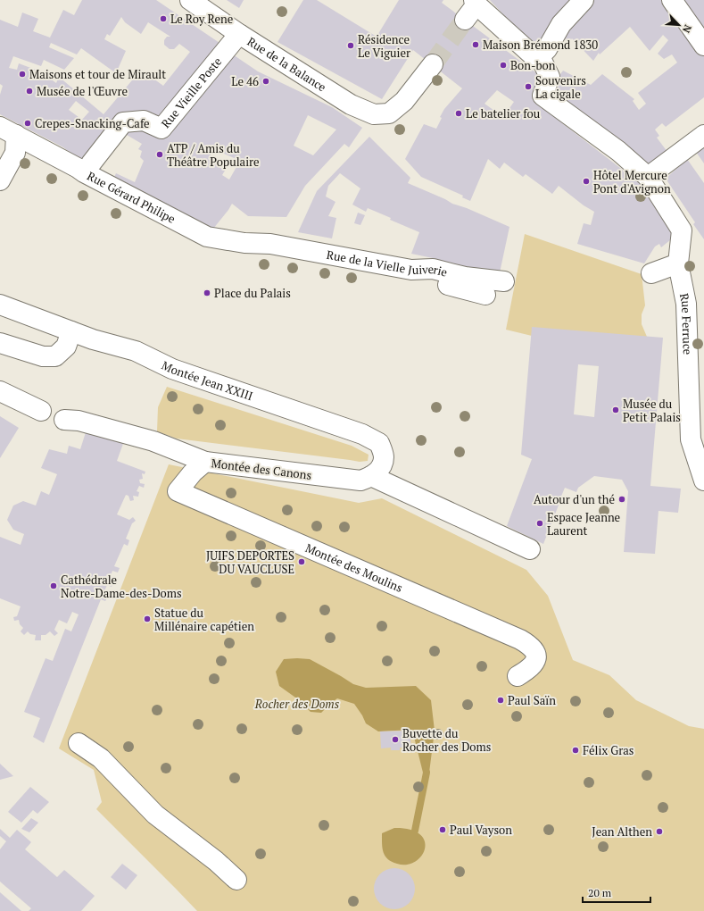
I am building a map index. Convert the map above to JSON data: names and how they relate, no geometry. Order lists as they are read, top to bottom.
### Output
{
  "streets": {
    "street": [
      "Rue de la Balance",
      "Rue Vieille Poste",
      "Rue Gérard Philipe",
      "Rue de la Vielle Juiverie",
      "Rue Ferruce",
      "Montée Jean XXIII",
      "Montée des Canons",
      "Montée des Moulins"
    ]
  },
  "crossings": [
    ["Rue de la Balance", "Rue Vieille Poste"],
    ["Rue Gérard Philipe", "Rue de la Vielle Juiverie"],
    ["Montée Jean XXIII", "Montée des Canons"],
    ["Montée des Canons", "Montée des Moulins"]
  ],
  "parks": ["Rocher des Doms"],
  "places": [
    "Le Roy Rene",
    "Maison Brémond 1830",
    "Résidence Le Viguier",
    "Bon-bon",
    "Maisons et tour de Mirault",
    "Le 46",
    "Souvenirs La cigale",
    "Musée de l'Œuvre",
    "Le batelier fou",
    "Crepes-Snacking-Cafe",
    "ATP / Amis du Théâtre Populaire",
    "Hôtel Mercure Pont d'Avignon",
    "Place du Palais",
    "Musée du Petit Palais",
    "Autour d'un thé",
    "Espace Jeanne Laurent",
    "JUIFS DEPORTES DU VAUCLUSE",
    "Cathédrale Notre-Dame-des-Doms",
    "Statue du Millénaire capétien",
    "Paul Saïn",
    "Buvette du Rocher des Doms",
    "Félix Gras",
    "Paul Vayson",
    "Jean Althen"
  ],
  "scale_bar": "20 m",
  "north": "bottom right"
}
